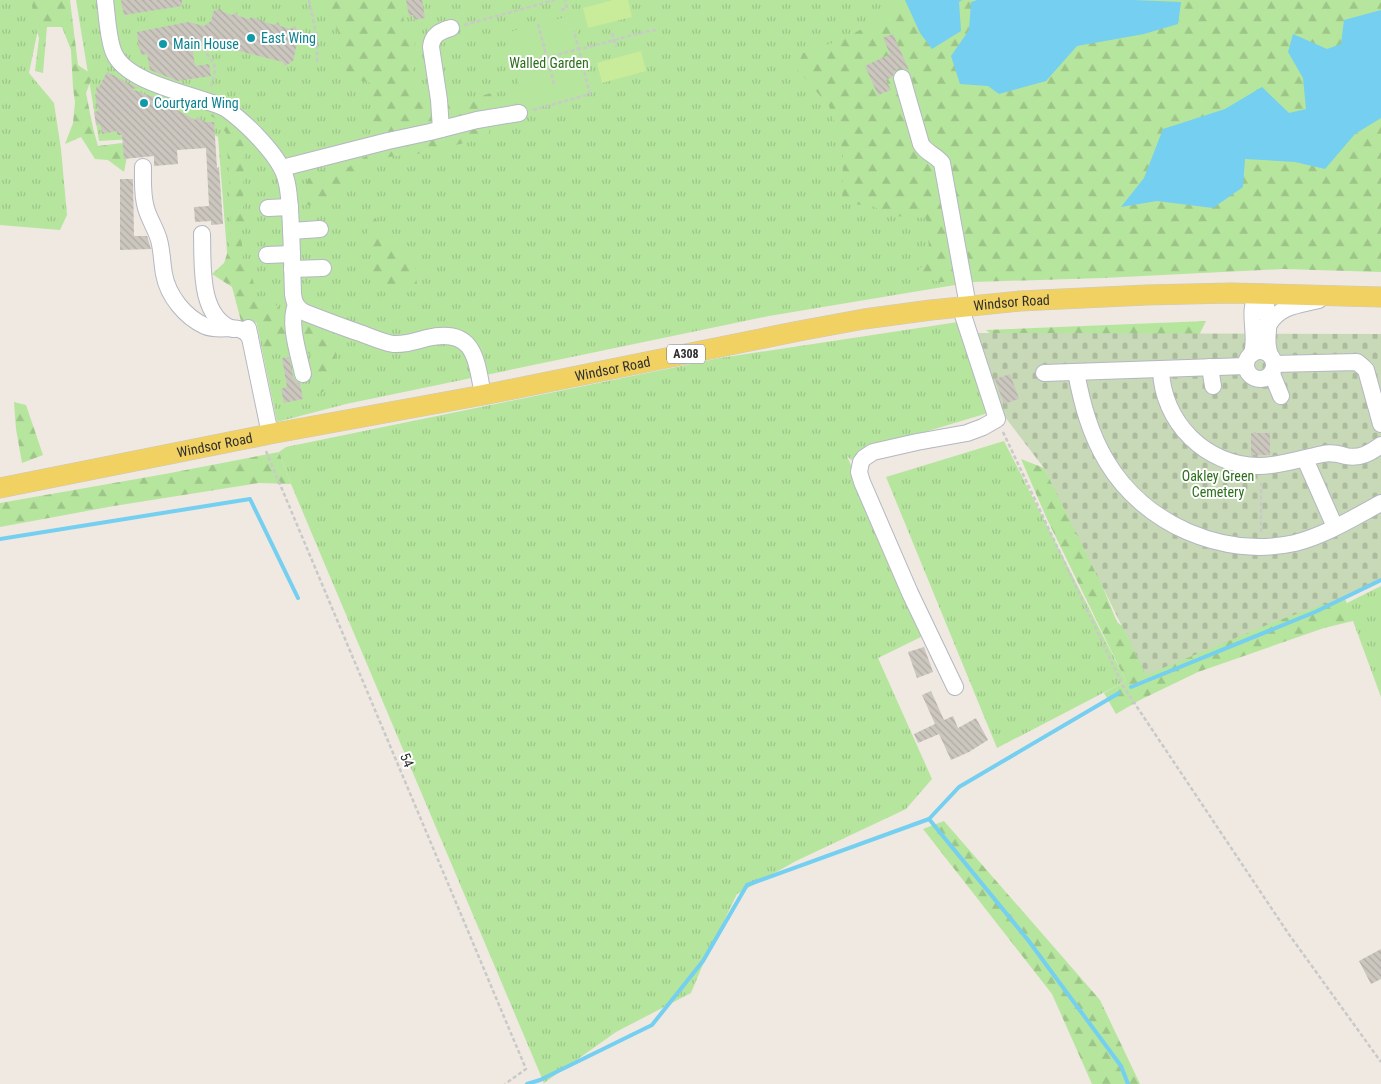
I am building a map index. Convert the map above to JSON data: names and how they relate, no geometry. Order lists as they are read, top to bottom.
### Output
{
  "streets": {
    "main road": ["Windsor Road", "A308"],
    "path": ["54"]
  },
  "crossings": [
    ["Windsor Road", "54"]
  ],
  "parks": ["Walled Garden", "Oakley Green Cemetery"],
  "places": ["East Wing", "Main House", "Courtyard Wing"]
}
